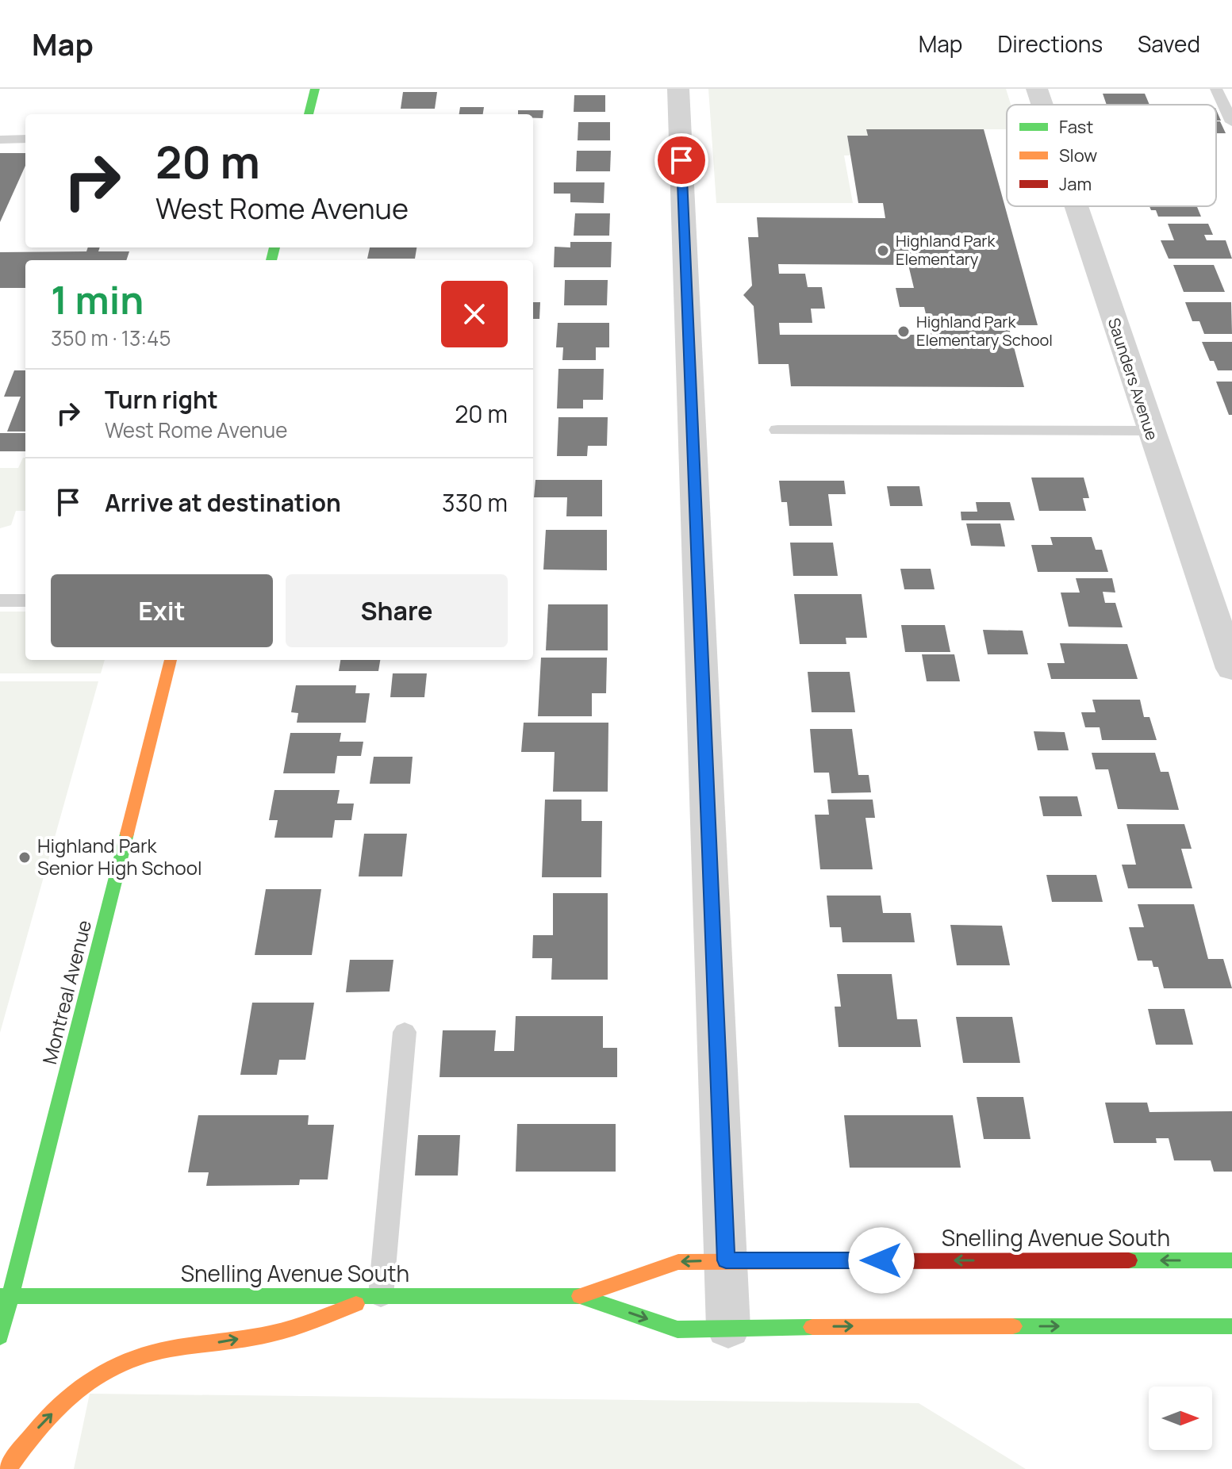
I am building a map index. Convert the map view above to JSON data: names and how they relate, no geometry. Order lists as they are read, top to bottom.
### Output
{
  "streets": {
    "main road": ["Montreal Avenue", "Snelling Avenue South"],
    "street": ["Saunders Avenue"]
  },
  "crossings": [
    ["Montreal Avenue", "Snelling Avenue South"]
  ],
  "places": ["Highland Park Elementary", "Highland Park Elementary School", "Highland Park Senior High School"],
  "legend": ["Fast", "Slow", "Jam"],
  "north": "right",
  "page": {
    "header": "Map",
    "nav": ["Map", "Directions", "Saved"],
    "turn": ["20 m", "West Rome Avenue"],
    "heading": ["1 min", "350 m · 13:45"],
    "list": [
      {
        "name": "Turn right",
        "note": "West Rome Avenue",
        "value": "20 m"
      },
      {
        "name": "Arrive at destination",
        "value": "330 m"
      }
    ],
    "buttons": ["Exit", "Share"]
  }
}
